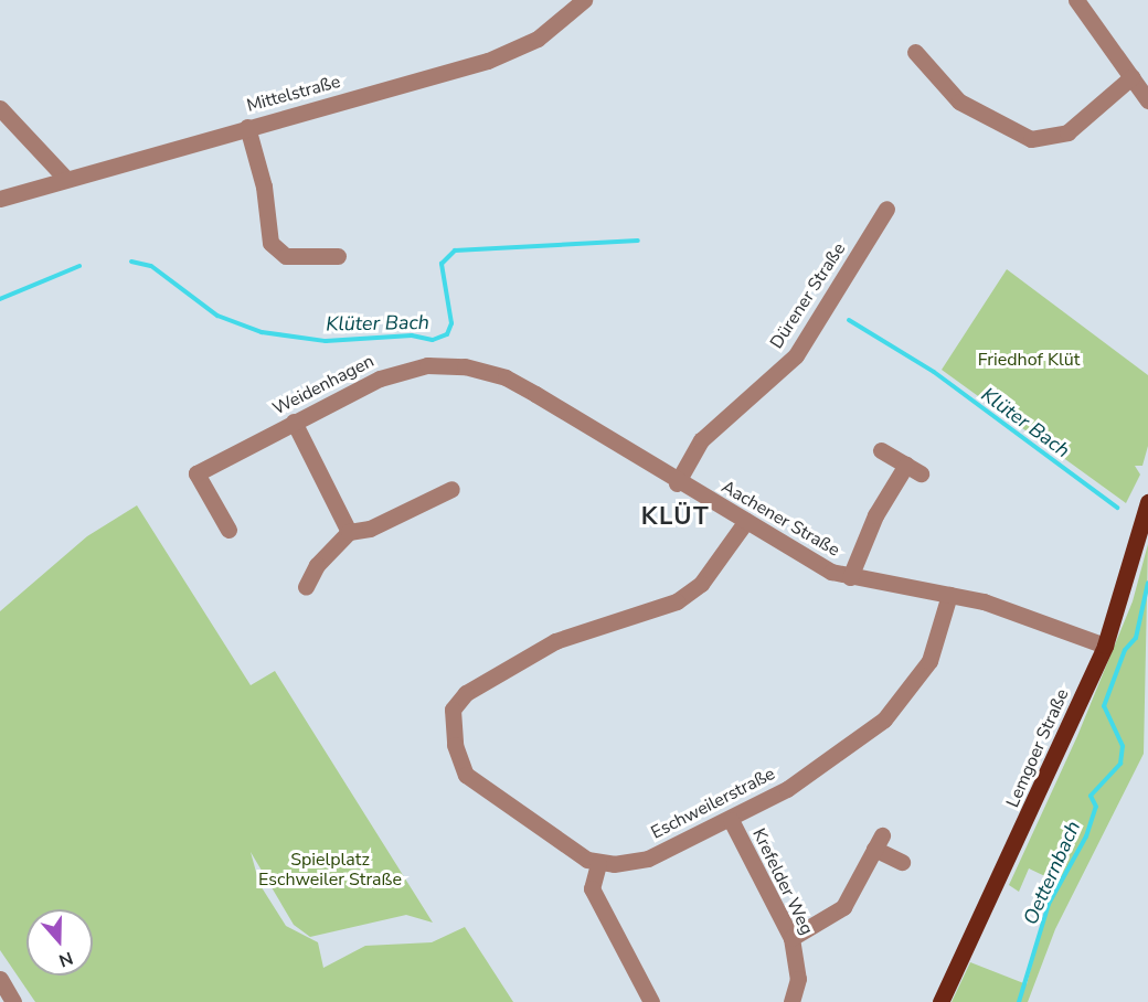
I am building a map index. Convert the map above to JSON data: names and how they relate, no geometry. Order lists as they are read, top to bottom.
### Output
{
  "streets": {
    "main road": ["Lemgoer Straße"],
    "street": [
      "Mittelstraße",
      "Dürener Straße",
      "Weidenhagen",
      "Aachener Straße",
      "Eschweilerstraße",
      "Krefelder Weg"
    ]
  },
  "crossings": [
    ["Dürener Straße", "Aachener Straße"],
    ["Weidenhagen", "Aachener Straße"],
    ["Aachener Straße", "Lemgoer Straße"],
    ["Aachener Straße", "Eschweilerstraße"],
    ["Eschweilerstraße", "Krefelder Weg"]
  ],
  "districts": ["KLÜT"],
  "water": ["Klüter Bach", "Oetternbach"],
  "parks": ["Friedhof Klüt", "Spielplatz Eschweiler Straße"],
  "north": "bottom"
}
